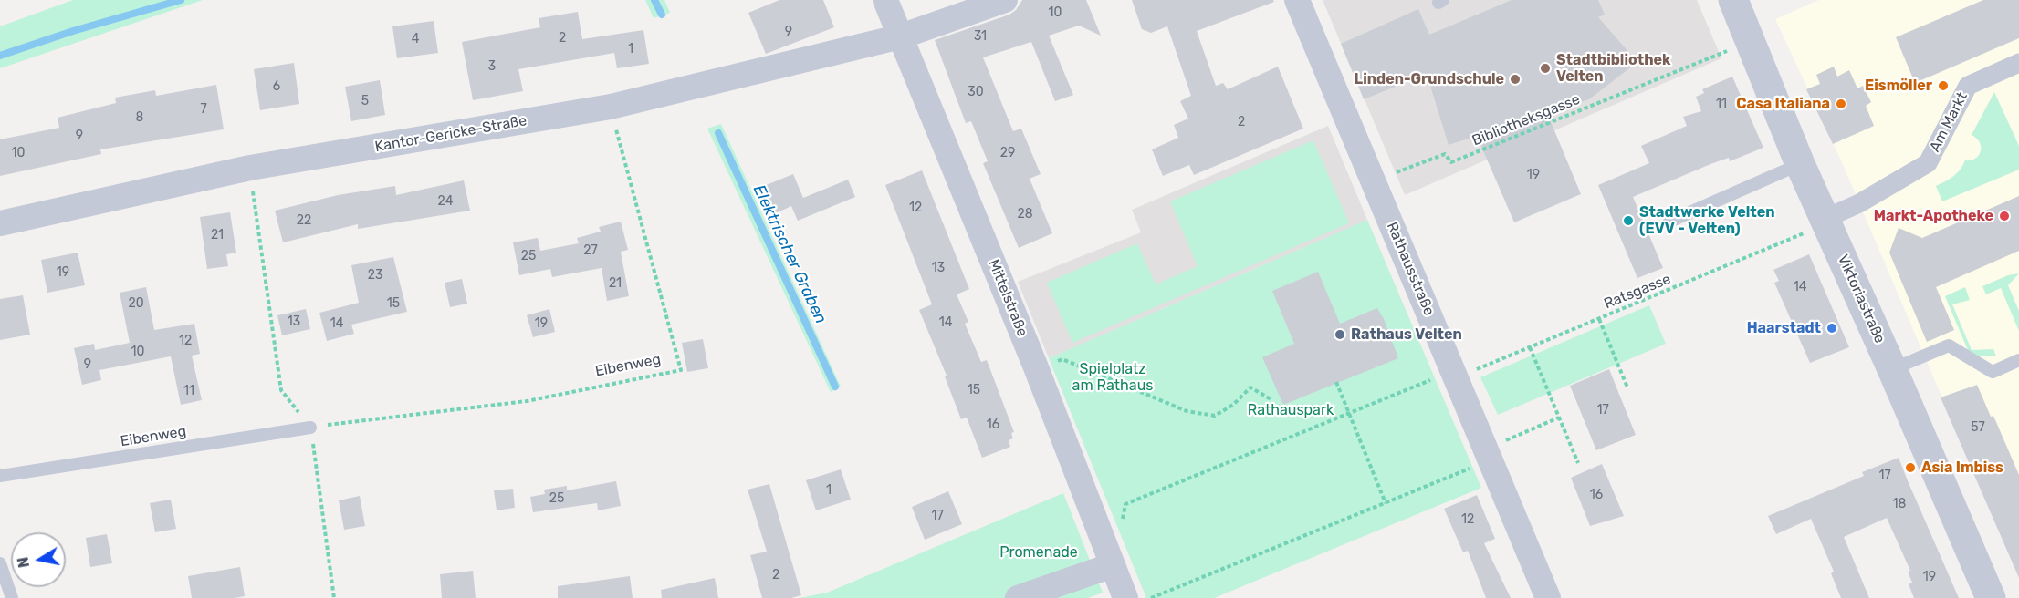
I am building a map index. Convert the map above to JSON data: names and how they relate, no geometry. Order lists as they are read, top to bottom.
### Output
{
  "streets": {
    "street": [
      "Am Markt",
      "Kantor-Gericke-Straße",
      "Rathausstraße",
      "Mittelstraße",
      "Viktoriastraße"
    ],
    "lane": ["Eibenweg"],
    "path": ["Bibliotheksgasse", "Ratsgasse"]
  },
  "crossings": [
    ["Bibliotheksgasse", "Rathausstraße"],
    ["Bibliotheksgasse", "Viktoriastraße"],
    ["Am Markt", "Ratsgasse"],
    ["Am Markt", "Viktoriastraße"],
    ["Kantor-Gericke-Straße", "Mittelstraße"],
    ["Kantor-Gericke-Straße", "Eibenweg"],
    ["Rathausstraße", "Ratsgasse"],
    ["Ratsgasse", "Mittelstraße"],
    ["Ratsgasse", "Viktoriastraße"]
  ],
  "water": ["Elektrischer Graben"],
  "parks": ["Spielplatz am Rathaus", "Rathauspark", "Promenade"],
  "places": [
    "Stadtbibliothek Velten",
    "Linden-Grundschule",
    "Eismöller",
    "Casa Italiana",
    "Markt-Apotheke",
    "Stadtwerke Velten (EVV - Velten)",
    "Haarstadt",
    "Rathaus Velten",
    "Asia Imbiss"
  ],
  "house_numbers": [
    "10",
    "9",
    "31",
    "2",
    "4",
    "1",
    "3",
    "6",
    "30",
    "5",
    "11",
    "7",
    "8",
    "2",
    "9",
    "10",
    "29",
    "19",
    "24",
    "12",
    "28",
    "22",
    "21",
    "27",
    "25",
    "13",
    "19",
    "23",
    "21",
    "14",
    "20",
    "15",
    "13",
    "14",
    "14",
    "19",
    "12",
    "10",
    "9",
    "15",
    "11",
    "17",
    "16",
    "57",
    "17",
    "1",
    "16",
    "25",
    "18",
    "17",
    "12",
    "2",
    "19"
  ],
  "north": "left"
}
